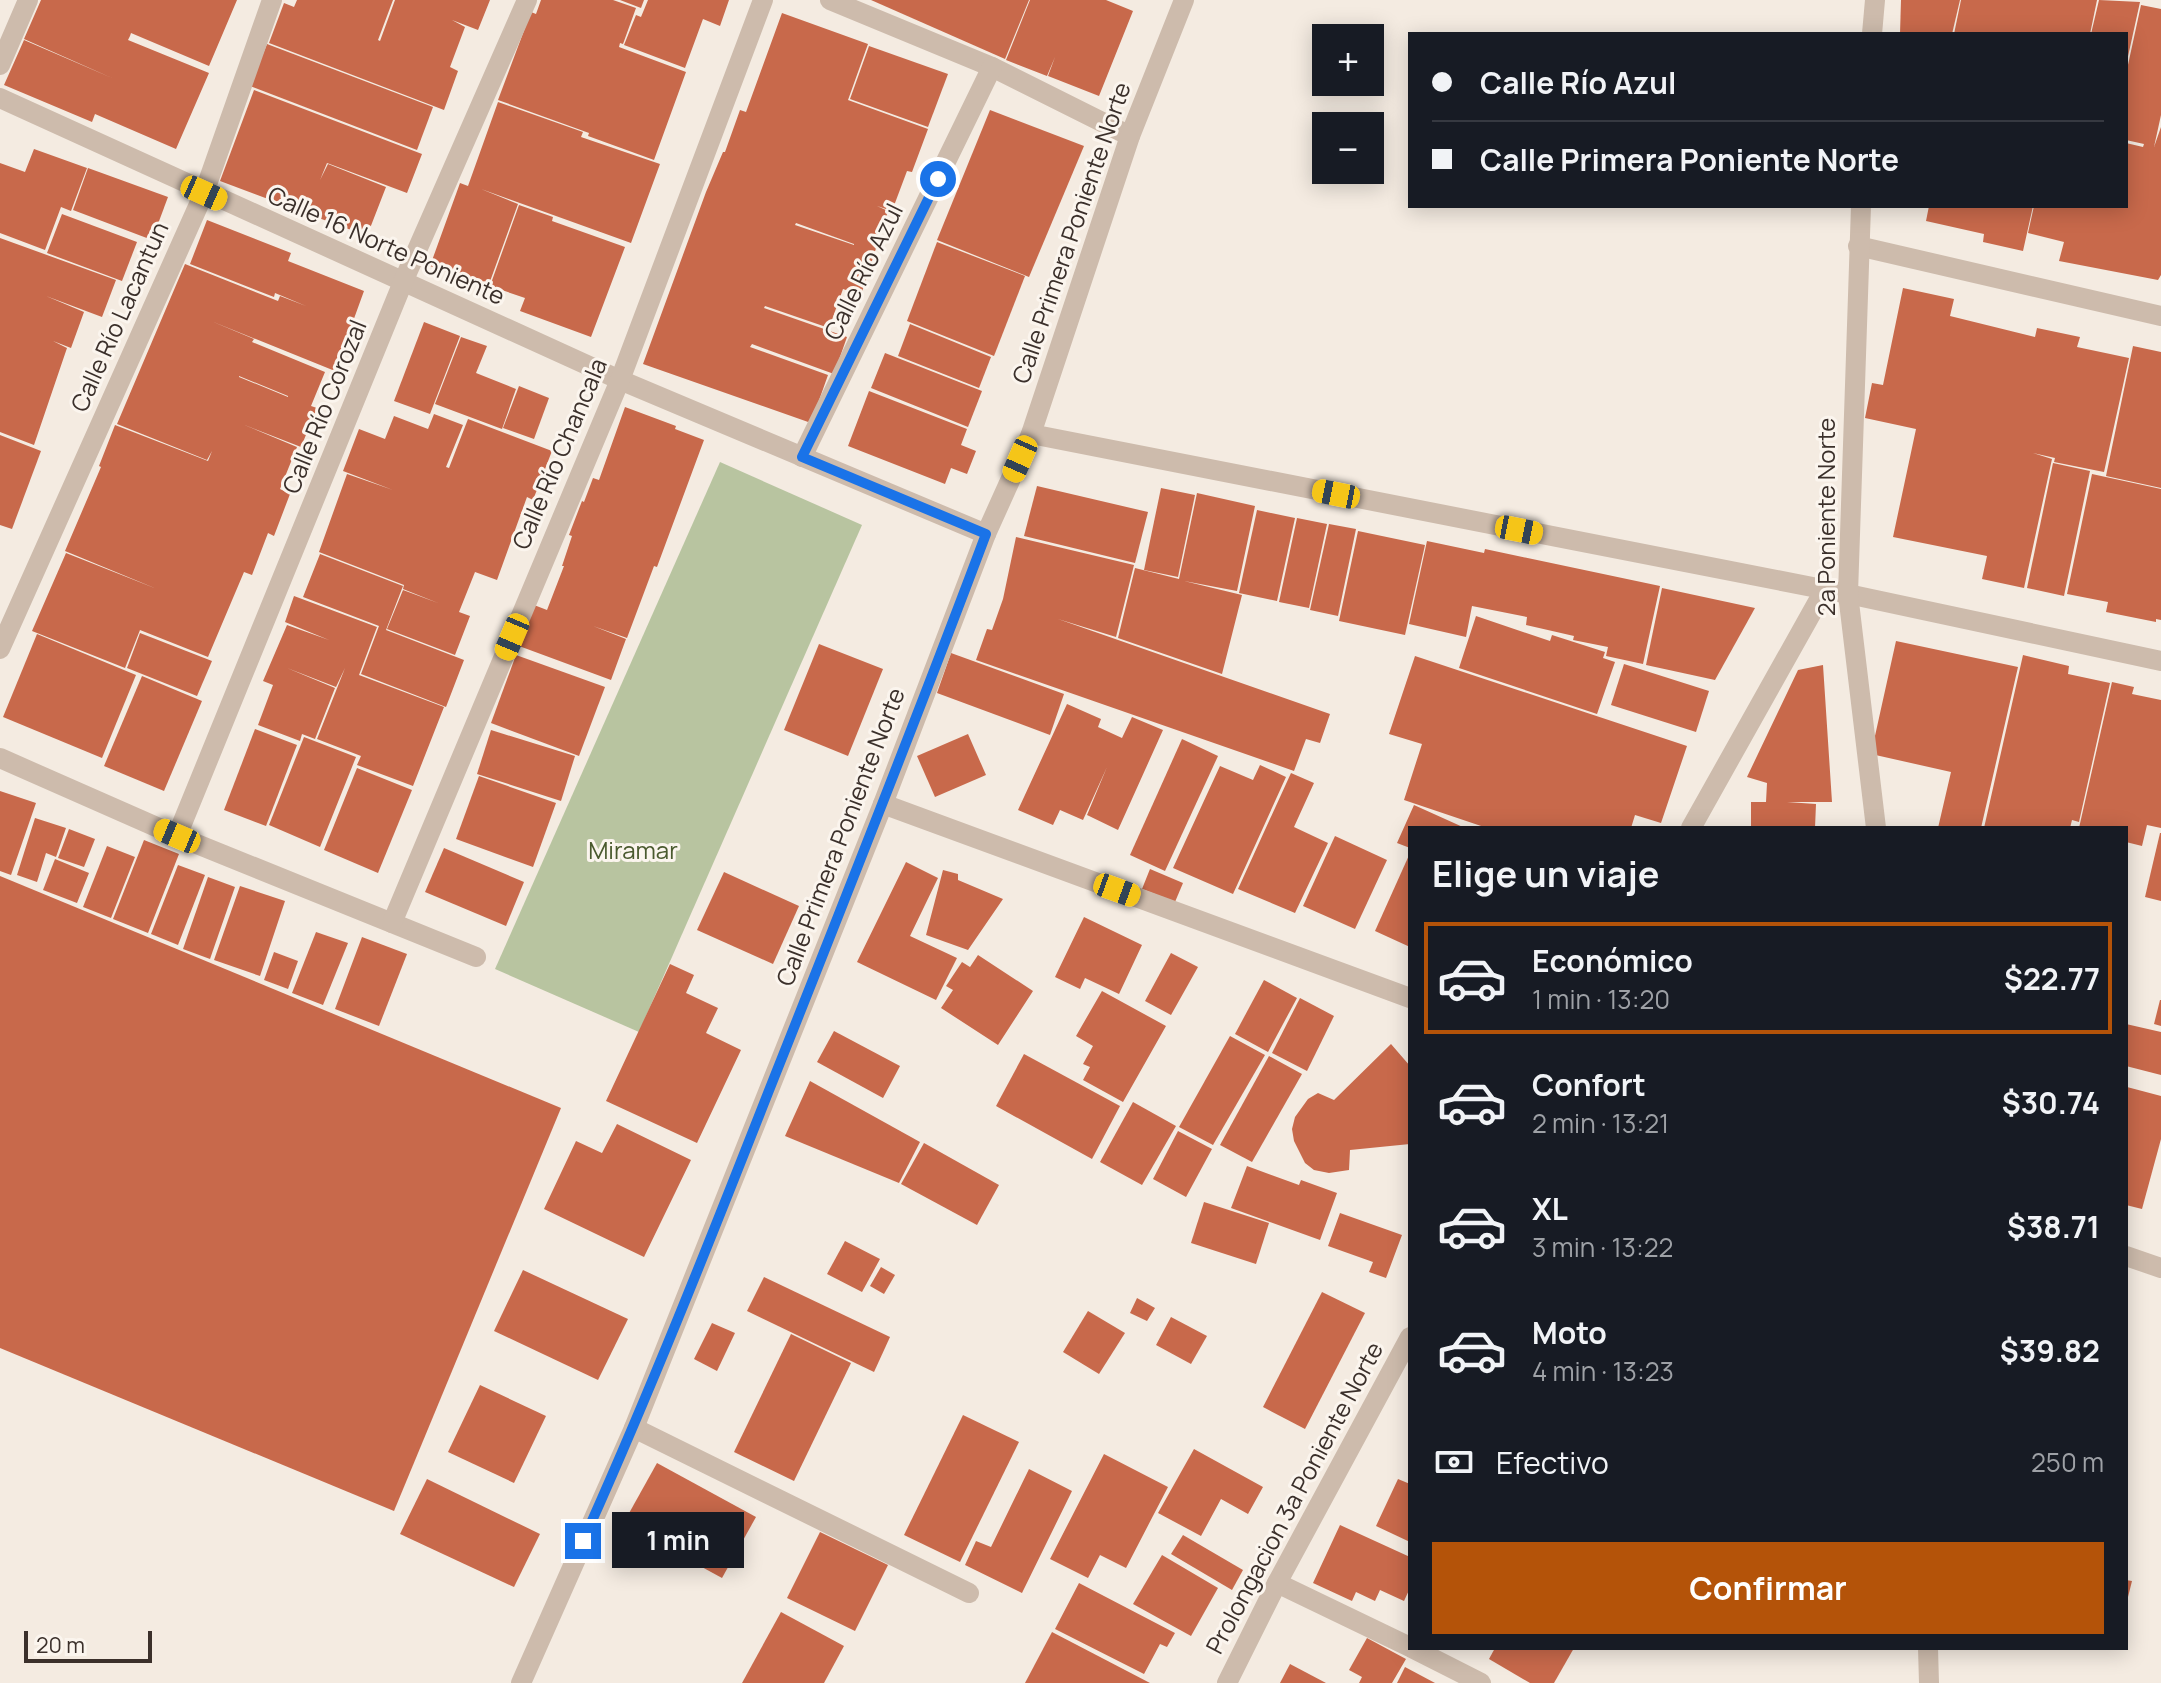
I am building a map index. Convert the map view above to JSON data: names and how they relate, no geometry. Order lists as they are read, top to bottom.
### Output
{
  "streets": {
    "street": [
      "Calle Primera Poniente Norte",
      "Calle 16 Norte Poniente",
      "Calle Río Azul",
      "Calle Río Lacantun",
      "Calle Río Corozal",
      "Calle Río Chancala",
      "2a Poniente Norte",
      "Prolongacion 3a Poniente Norte"
    ]
  },
  "crossings": [
    ["Calle Primera Poniente Norte", "Calle 16 Norte Poniente"],
    ["Calle 16 Norte Poniente", "Calle Río Azul"],
    ["Calle 16 Norte Poniente", "Calle Río Lacantun"],
    ["Calle 16 Norte Poniente", "Calle Río Corozal"],
    ["Calle 16 Norte Poniente", "Calle Río Chancala"]
  ],
  "parks": ["Miramar"],
  "scale_bar": "20 m",
  "page": {
    "map_buttons": ["+", "−"],
    "banner": ["Calle Río Azul", "Calle Primera Poniente Norte"],
    "heading": "Elige un viaje",
    "list": [
      {
        "name": "Económico",
        "note": "1 min · 13:20",
        "value": "$22.77"
      },
      {
        "name": "Confort",
        "note": "2 min · 13:21",
        "value": "$30.74"
      },
      {
        "name": "XL",
        "note": "3 min · 13:22",
        "value": "$38.71"
      },
      {
        "name": "Moto",
        "note": "4 min · 13:23",
        "value": "$39.82"
      }
    ],
    "pay": ["Efectivo", "250 m"],
    "bubble": "1 min",
    "buttons": "Confirmar",
    "scale": "20 m"
  }
}
